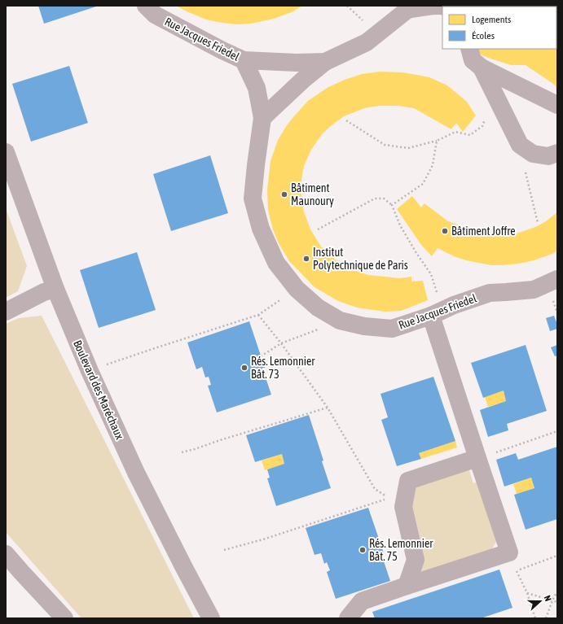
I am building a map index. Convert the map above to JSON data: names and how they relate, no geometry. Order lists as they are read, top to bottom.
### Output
{
  "streets": {
    "street": ["Rue Jacques Friedel", "Boulevard des Maréchaux"]
  },
  "places": [
    "Bâtiment Maunoury",
    "Bâtiment Joffre",
    "Institut Polytechnique de Paris",
    "Rés. Lemonnier Bât. 73",
    "Rés. Lemonnier Bât. 75"
  ],
  "legend": ["Logements", "Écoles"],
  "north": "right"
}
